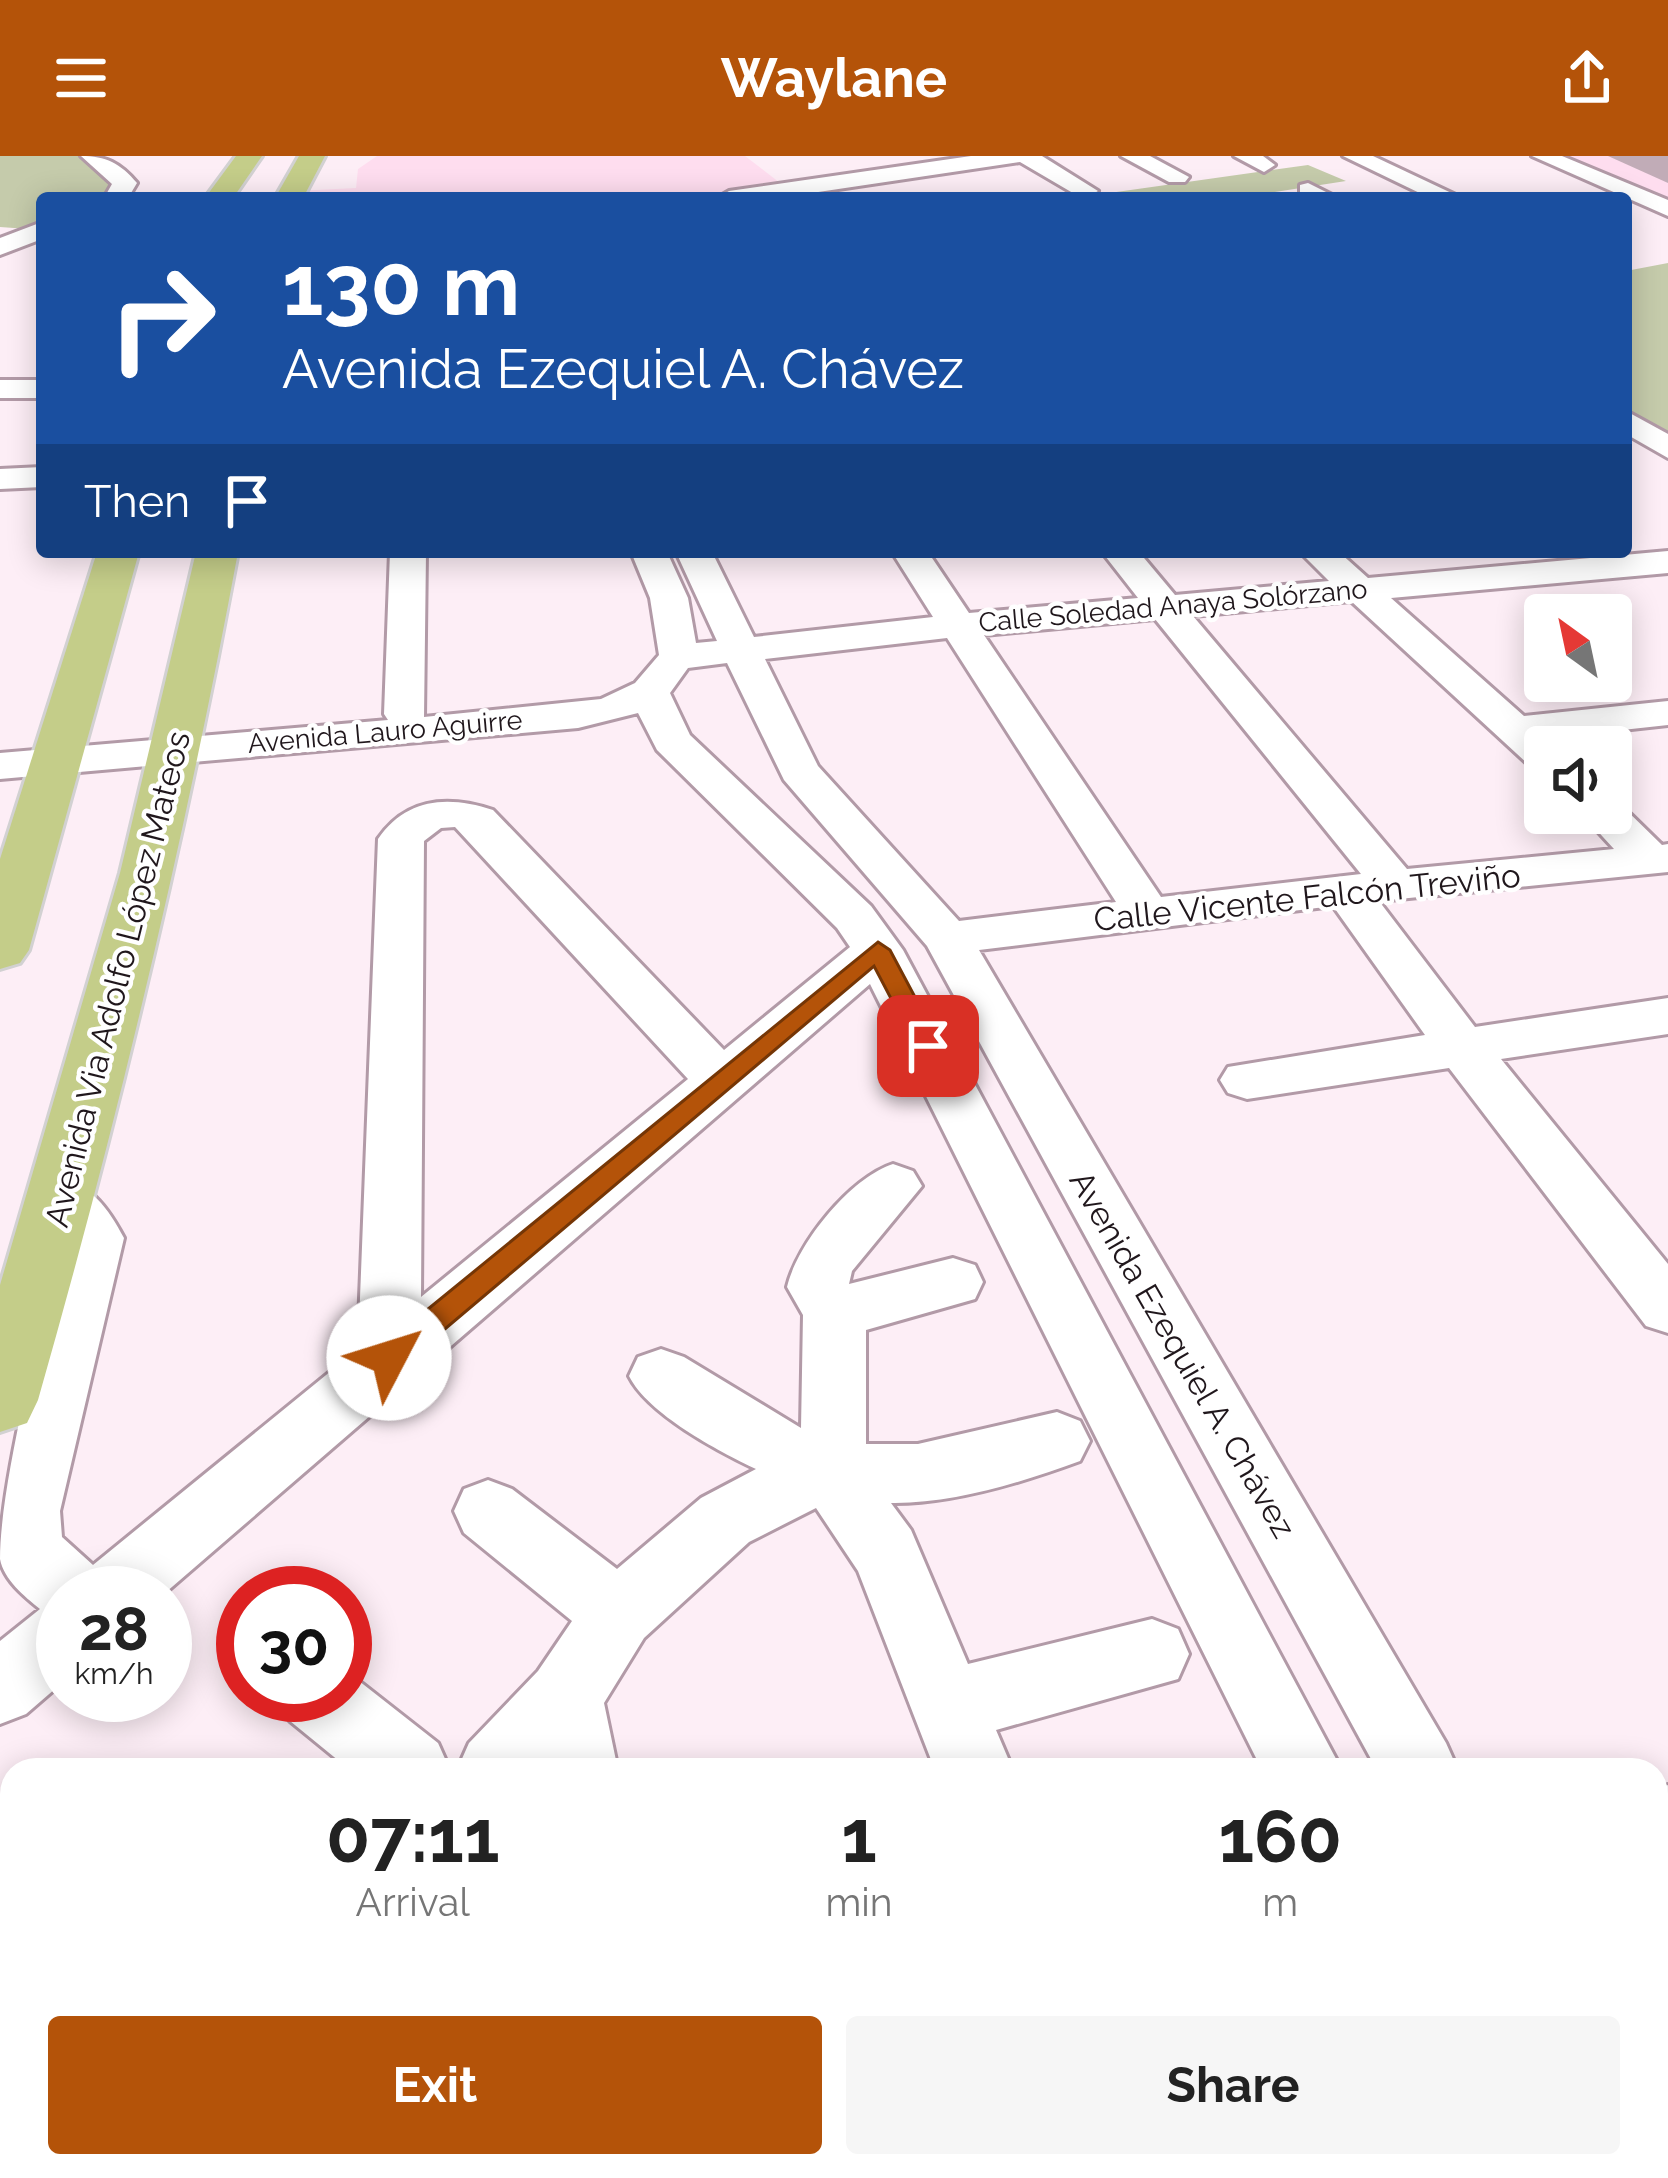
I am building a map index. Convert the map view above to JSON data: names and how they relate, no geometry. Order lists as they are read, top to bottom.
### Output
{
  "streets": {
    "main road": ["Avenida Via Adolfo López Mateos"],
    "street": [
      "Calle Soledad Anaya Solórzano",
      "Avenida Lauro Aguirre",
      "Calle Vicente Falcón Treviño",
      "Avenida Ezequiel A. Chávez"
    ]
  },
  "crossings": [
    ["Calle Soledad Anaya Solórzano", "Avenida Lauro Aguirre"],
    ["Calle Soledad Anaya Solórzano", "Avenida Ezequiel A. Chávez"],
    ["Avenida Lauro Aguirre", "Avenida Via Adolfo López Mateos"],
    ["Calle Vicente Falcón Treviño", "Avenida Ezequiel A. Chávez"]
  ],
  "north": "top left",
  "page": {
    "header": "Waylane",
    "turn": ["130 m", "Avenida Ezequiel A. Chávez"],
    "then": "Then",
    "speed": "28 km/h",
    "limit": "30",
    "eta": [
      "07:11",
      "Arrival",
      "1",
      "min",
      "160",
      "m"
    ],
    "buttons": ["Exit", "Share"]
  }
}
